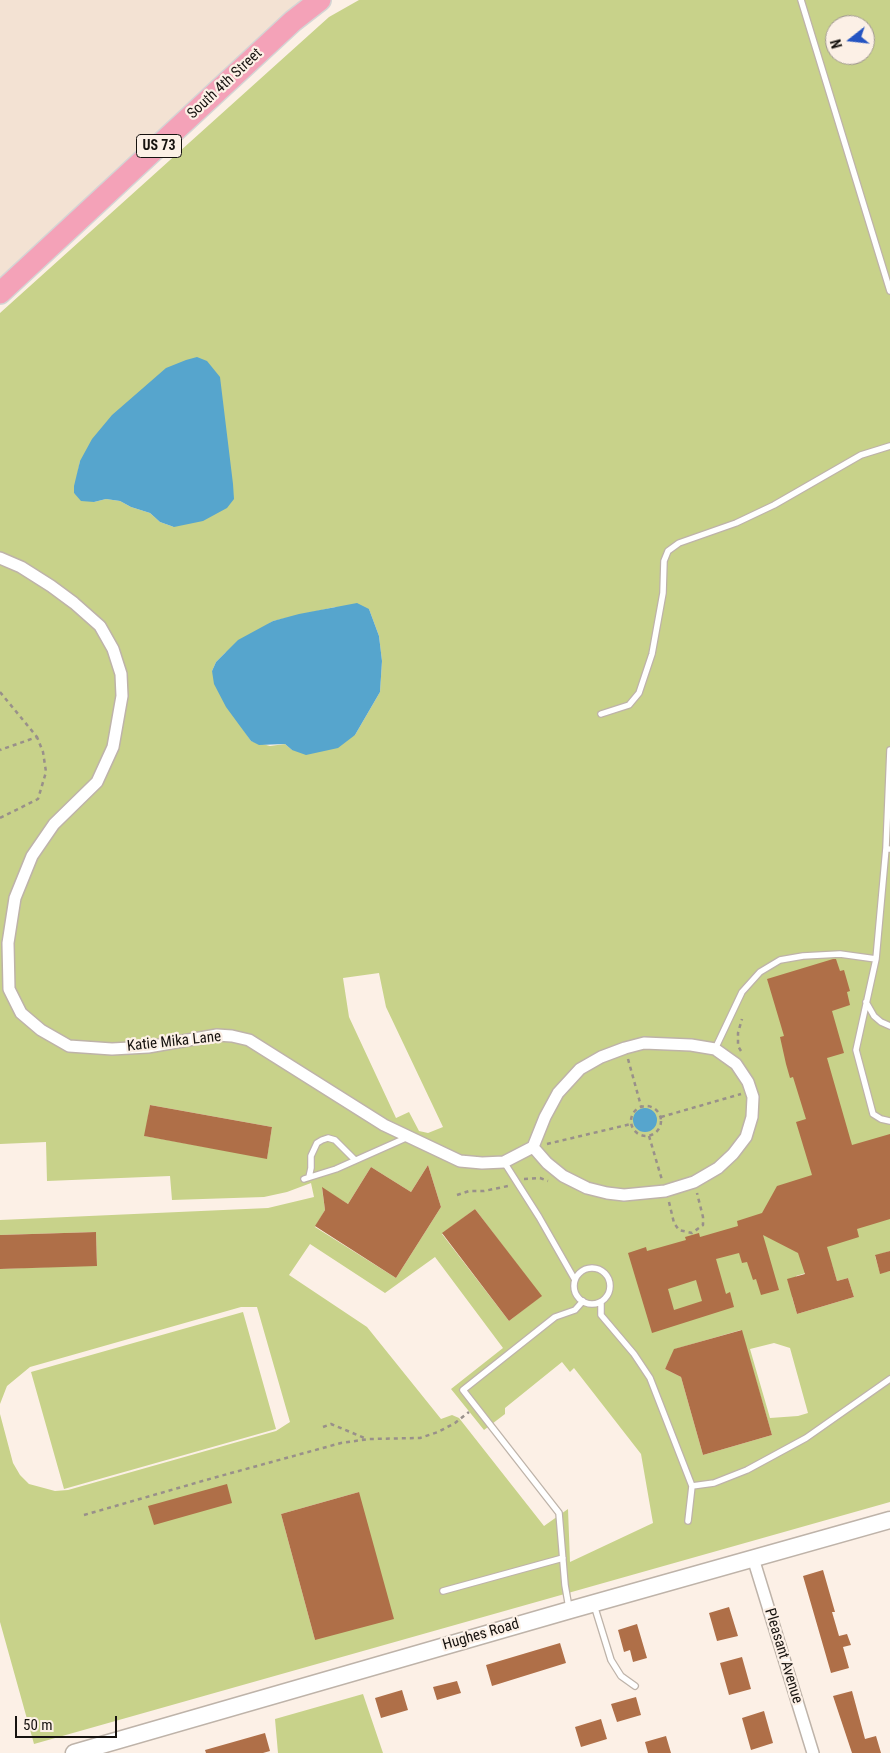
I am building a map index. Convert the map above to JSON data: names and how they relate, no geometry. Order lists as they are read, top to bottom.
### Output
{
  "streets": {
    "highway": ["South 4th Street", "US 73"],
    "street": ["Katie Mika Lane", "Hughes Road", "Pleasant Avenue"]
  },
  "crossings": [
    ["Hughes Road", "Pleasant Avenue"]
  ],
  "scale_bar": "50 m",
  "north": "left"
}
